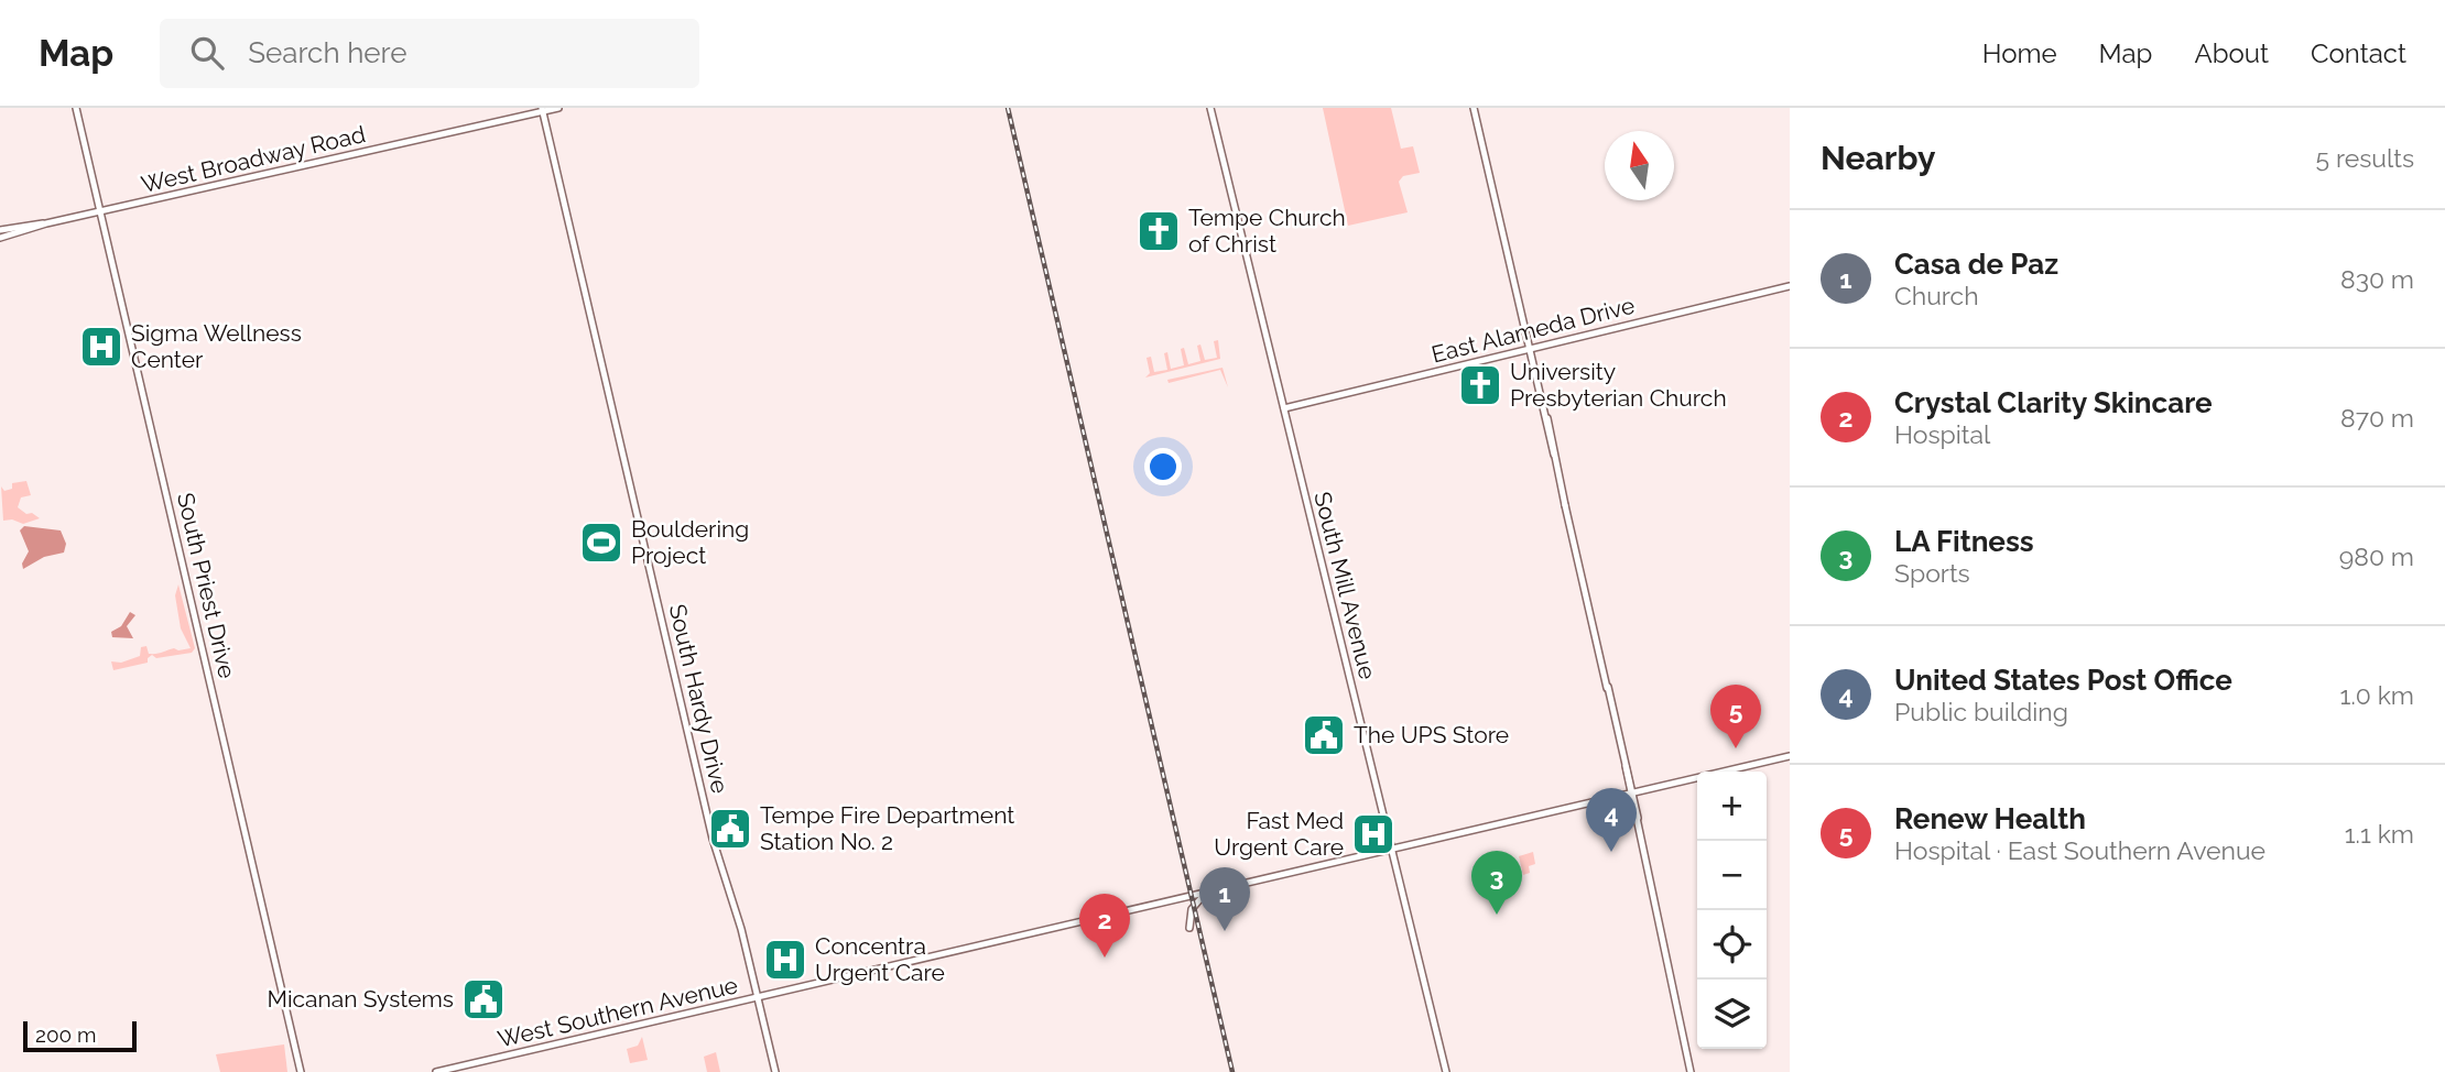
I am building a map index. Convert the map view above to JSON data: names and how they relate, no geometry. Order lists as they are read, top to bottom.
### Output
{
  "streets": {
    "main road": [
      "West Broadway Road",
      "East Alameda Drive",
      "South Priest Drive",
      "South Mill Avenue",
      "South Hardy Drive",
      "West Southern Avenue"
    ]
  },
  "crossings": [
    ["West Broadway Road", "South Priest Drive"],
    ["West Broadway Road", "South Hardy Drive"],
    ["East Alameda Drive", "South Mill Avenue"],
    ["South Mill Avenue", "West Southern Avenue"],
    ["South Hardy Drive", "West Southern Avenue"]
  ],
  "places": {
    "church": ["Tempe Church of Christ", "University Presbyterian Church"],
    "hospital": ["Sigma Wellness Center", "Fast Med Urgent Care", "Concentra Urgent Care"],
    "sports": ["Bouldering Project"],
    "public building": ["The UPS Store", "Tempe Fire Department Station No. 2", "Micanan Systems"]
  },
  "scale_bar": "200 m",
  "north": "top",
  "page": {
    "header": "Map",
    "search": "Search here",
    "nav": [
      "Home",
      "Map",
      "About",
      "Contact"
    ],
    "heading": ["Nearby", "5 results"],
    "list": [
      {
        "mark": "1",
        "name": "Casa de Paz",
        "note": "Church",
        "value": "830 m"
      },
      {
        "mark": "2",
        "name": "Crystal Clarity Skincare",
        "note": "Hospital",
        "value": "870 m"
      },
      {
        "mark": "3",
        "name": "LA Fitness",
        "note": "Sports",
        "value": "980 m"
      },
      {
        "mark": "4",
        "name": "United States Post Office",
        "note": "Public building",
        "value": "1.0 km"
      },
      {
        "mark": "5",
        "name": "Renew Health",
        "note": "Hospital · East Southern Avenue",
        "value": "1.1 km"
      }
    ],
    "pins": [
      "5",
      "4",
      "3",
      "1",
      "2"
    ],
    "map_buttons": ["+", "−"],
    "scale": "200 m"
  }
}
